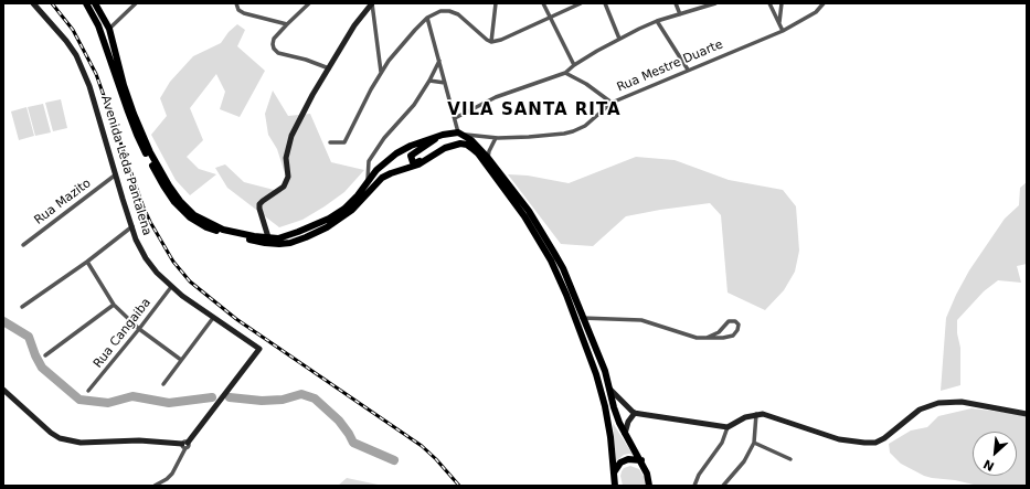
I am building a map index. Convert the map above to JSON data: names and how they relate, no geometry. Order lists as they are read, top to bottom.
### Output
{
  "streets": {
    "street": [
      "Rua Mestre Duarte",
      "Avenida Lêda Pantalena",
      "Rua Mazito",
      "Rua Cangaiba"
    ]
  },
  "crossings": [
    ["Avenida Lêda Pantalena", "Rua Mazito"],
    ["Avenida Lêda Pantalena", "Rua Cangaiba"]
  ],
  "districts": ["VILA SANTA RITA"],
  "north": "bottom left"
}
